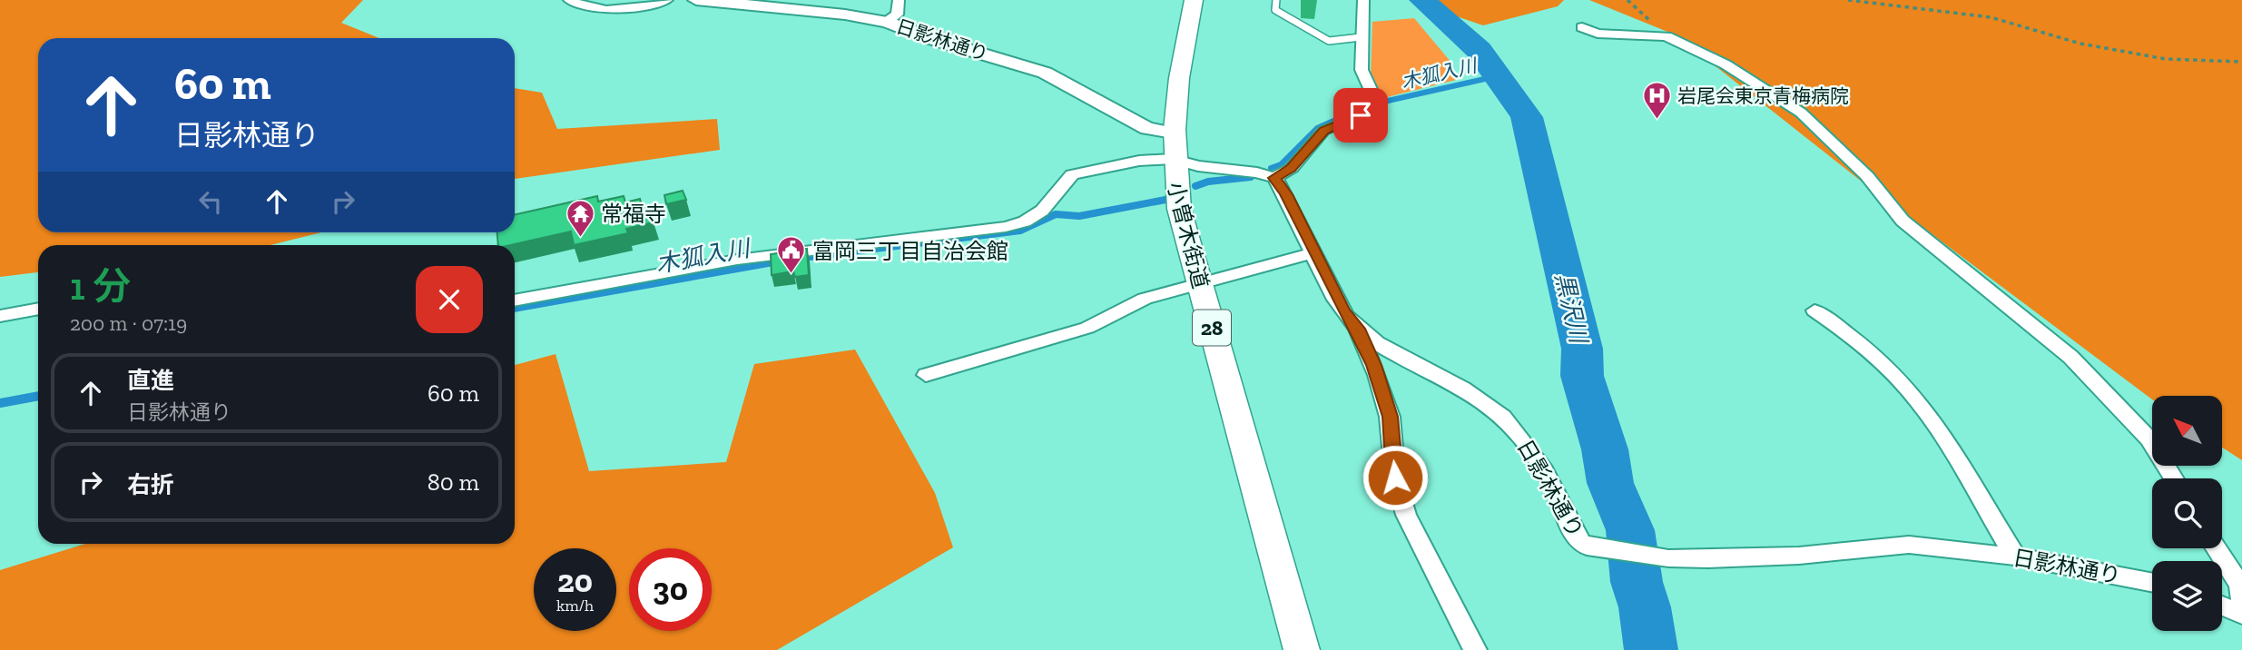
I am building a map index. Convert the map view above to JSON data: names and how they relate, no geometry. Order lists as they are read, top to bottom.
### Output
{
  "streets": {
    "main road": ["小曽木街道", "28"],
    "street": ["日影林通り"]
  },
  "crossings": [
    ["日影林通り", "小曽木街道"]
  ],
  "water": ["木狐入川", "黒沢川"],
  "places": {
    "hospital": ["岩尾会東京青梅病院"],
    "temple": ["常福寺"],
    "public building": ["富岡三丁目自治会館"]
  },
  "north": "top left",
  "page": {
    "turn": ["60 m", "日影林通り"],
    "heading": ["1 分", "200 m · 07:19"],
    "list": [
      {
        "name": "直進",
        "note": "日影林通り",
        "value": "60 m"
      },
      {
        "name": "右折",
        "value": "80 m"
      }
    ],
    "speed": "20 km/h",
    "limit": "30"
  }
}
